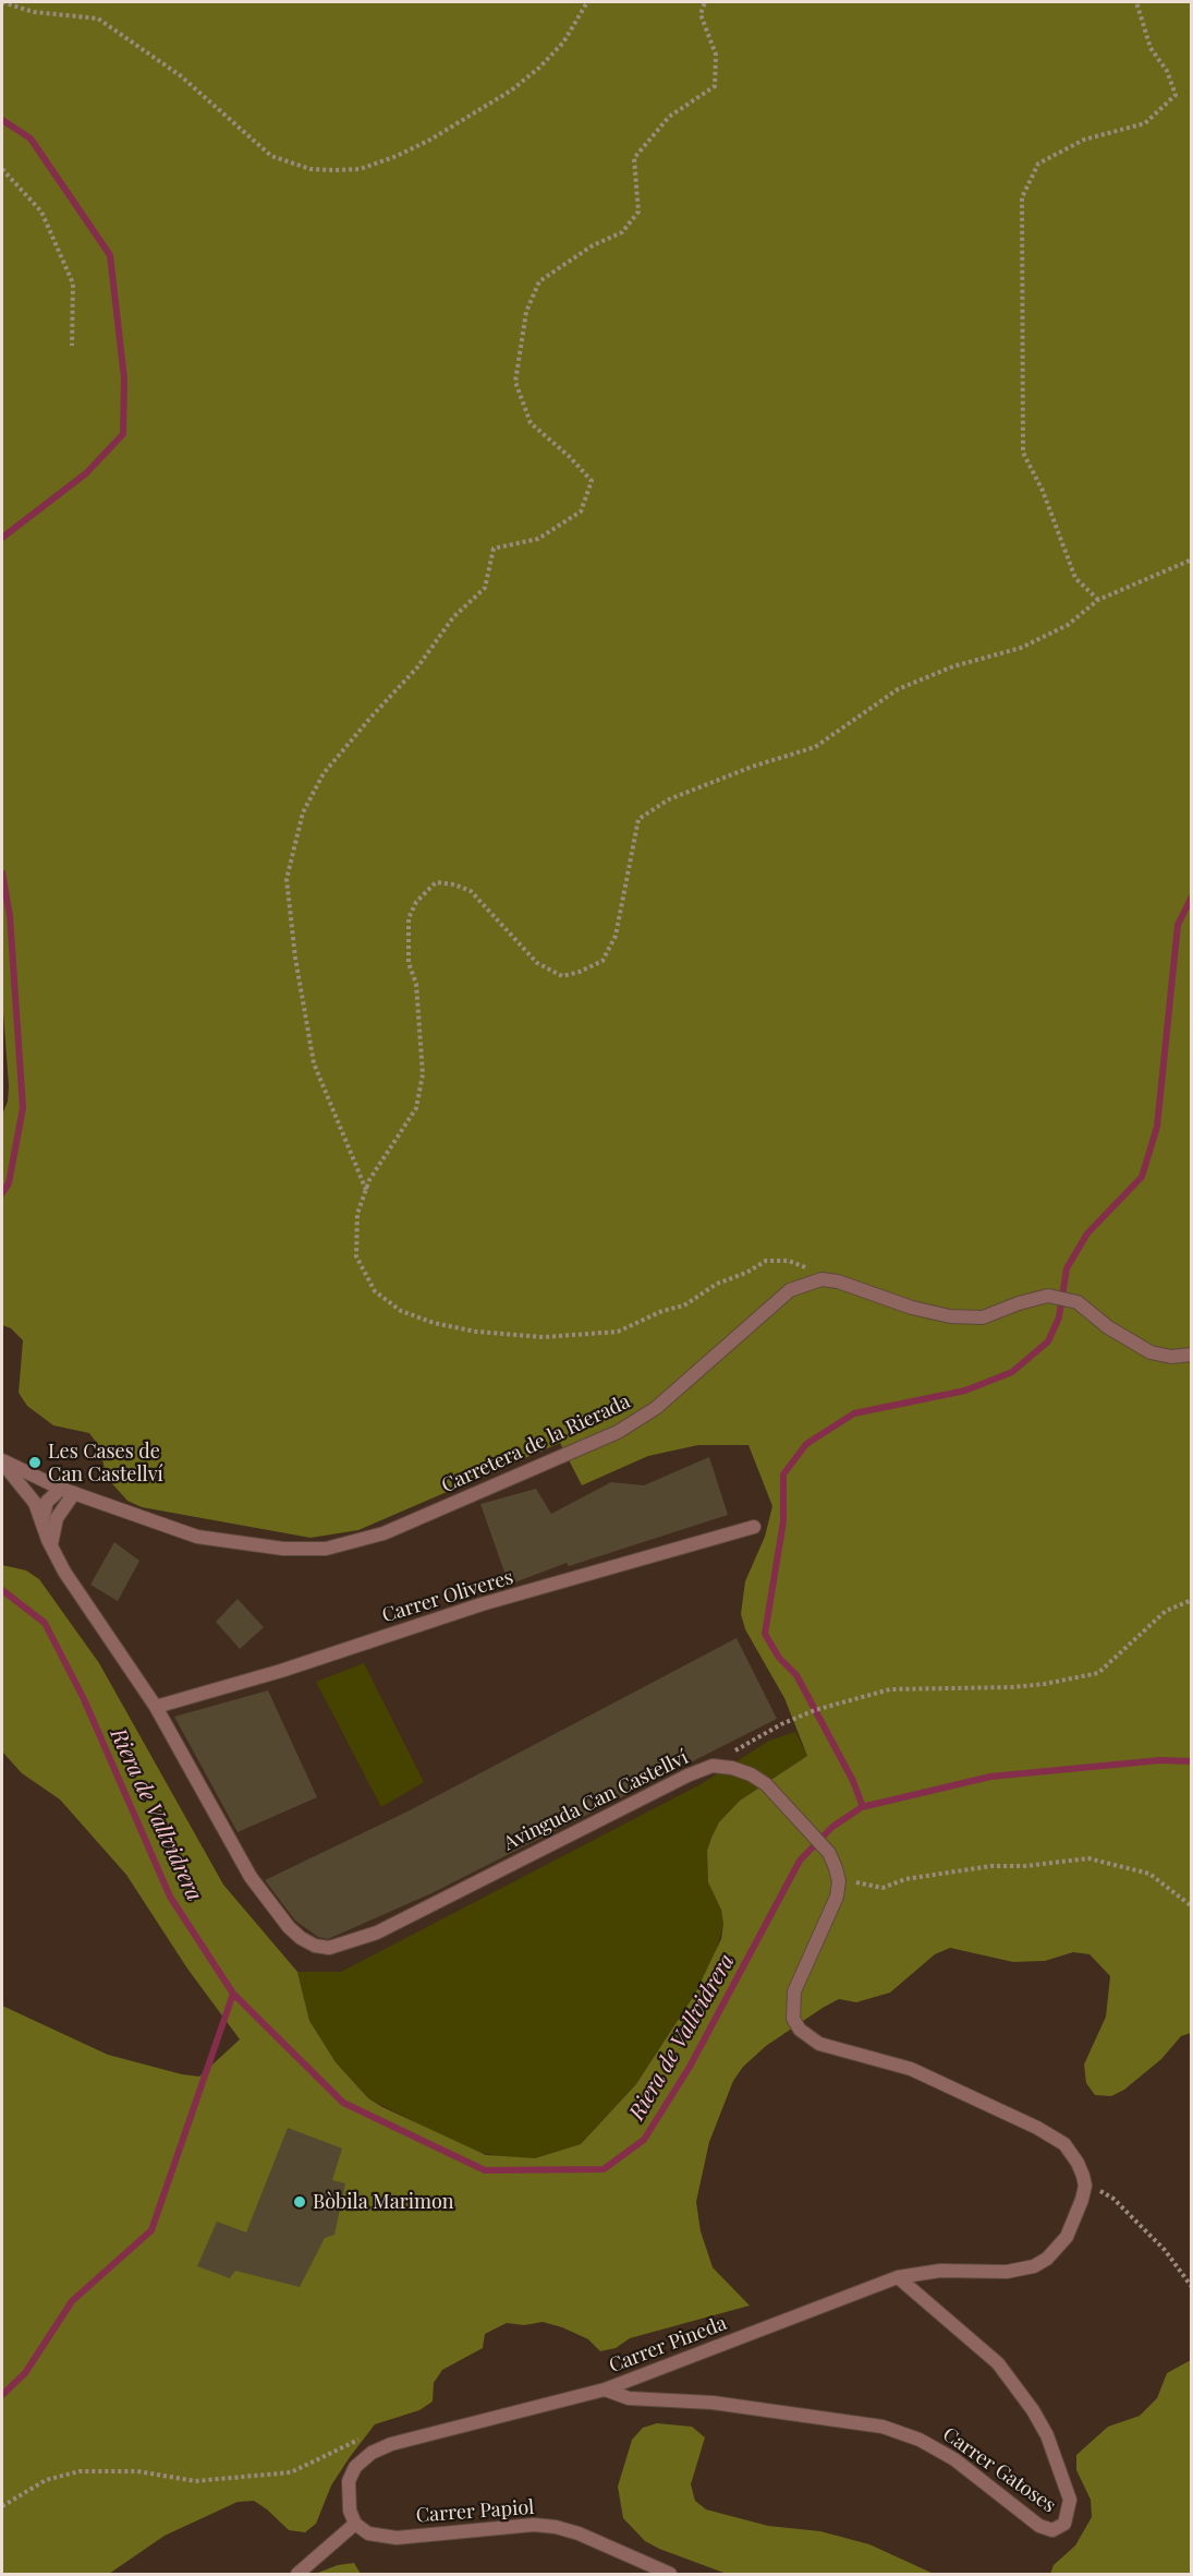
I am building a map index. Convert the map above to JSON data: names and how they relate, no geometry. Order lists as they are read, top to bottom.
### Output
{
  "streets": {
    "street": [
      "Carretera de la Rierada",
      "Carrer Oliveres",
      "Avinguda Can Castellví",
      "Carrer Pineda",
      "Carrer Gatoses",
      "Carrer Papiol"
    ]
  },
  "crossings": [
    ["Carretera de la Rierada", "Avinguda Can Castellví"],
    ["Carrer Oliveres", "Avinguda Can Castellví"],
    ["Carrer Pineda", "Carrer Gatoses"],
    ["Carrer Pineda", "Carrer Papiol"]
  ],
  "water": ["Riera de Vallvidrera"],
  "places": ["Les Cases de Can Castellví", "Bòbila Marimon"]
}
